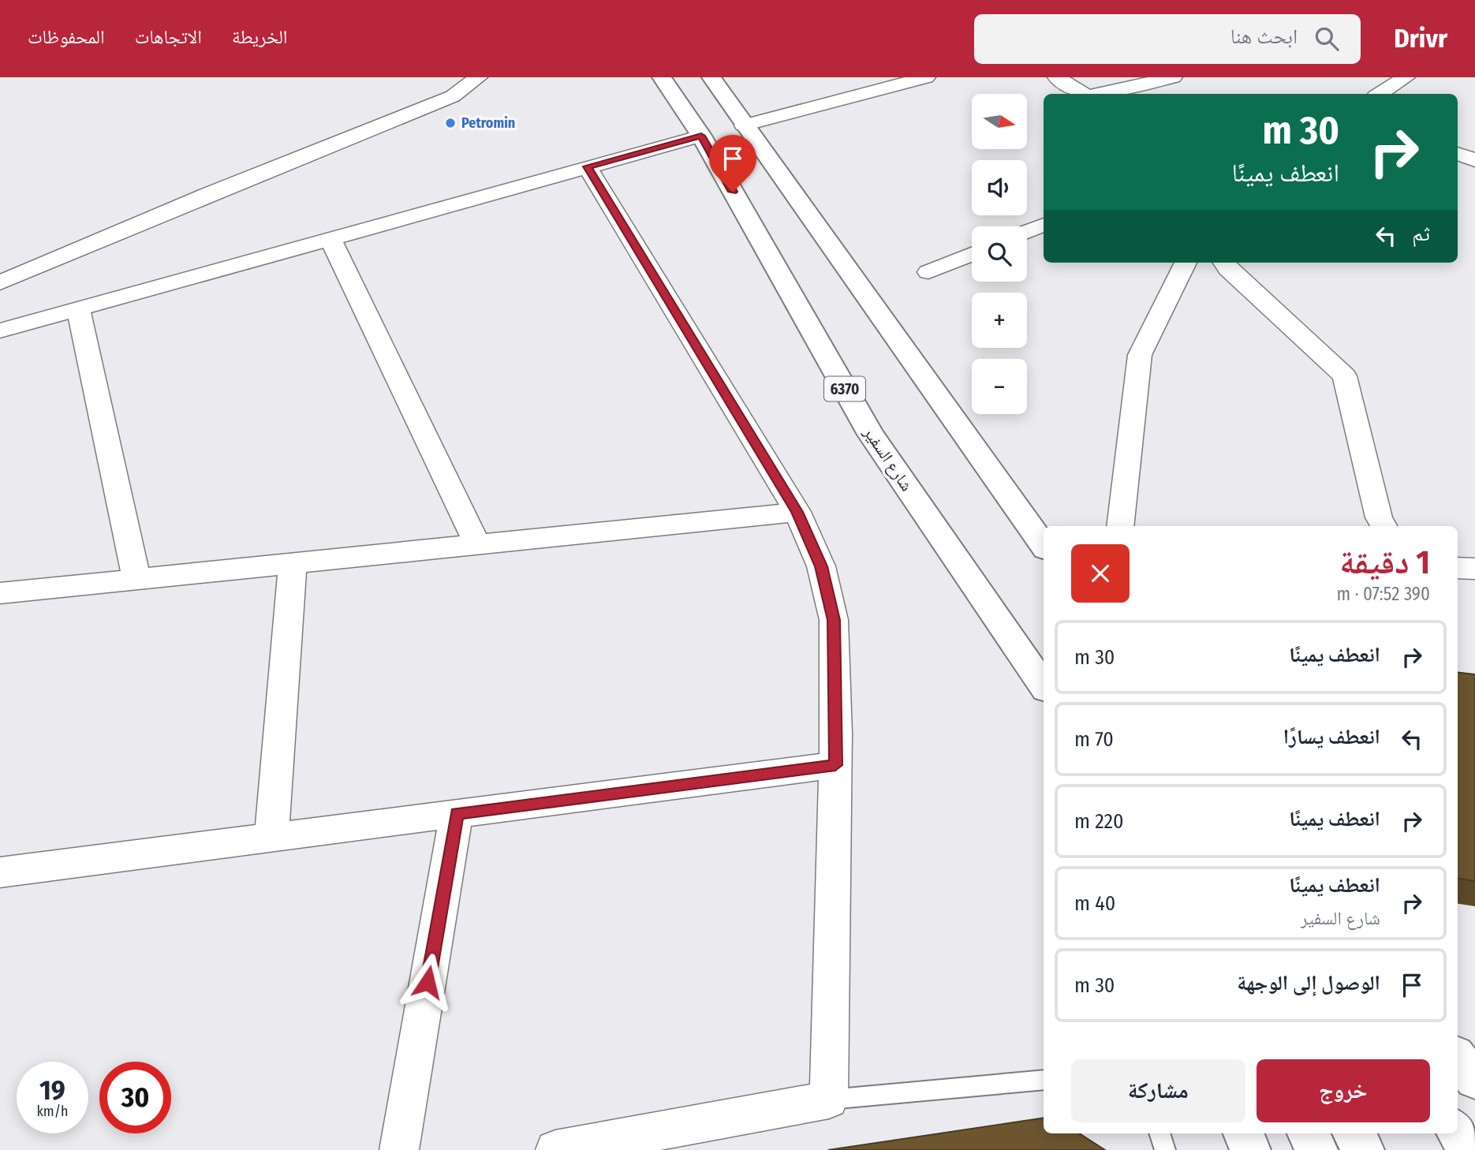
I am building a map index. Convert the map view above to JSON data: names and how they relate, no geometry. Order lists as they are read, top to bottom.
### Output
{
  "streets": {
    "main road": ["6370", "شارع السفير"]
  },
  "places": ["Petromin"],
  "north": "right",
  "page": {
    "header": "Drivr",
    "search": "ابحث هنا",
    "nav": ["الخريطة", "الاتجاهات", "المحفوظات"],
    "map_buttons": ["+", "−"],
    "turn": ["30 m", "انعطف يمينًا"],
    "then": "ثم",
    "heading": ["1 دقيقة", "390 m · 07:52"],
    "list": [
      {
        "name": "انعطف يمينًا",
        "value": "30 m"
      },
      {
        "name": "انعطف يسارًا",
        "value": "70 m"
      },
      {
        "name": "انعطف يمينًا",
        "value": "220 m"
      },
      {
        "name": "انعطف يمينًا",
        "note": "شارع السفير",
        "value": "40 m"
      },
      {
        "name": "الوصول إلى الوجهة",
        "value": "30 m"
      }
    ],
    "buttons": ["خروج", "مشاركة"],
    "speed": "19 km/h",
    "limit": "30"
  }
}
